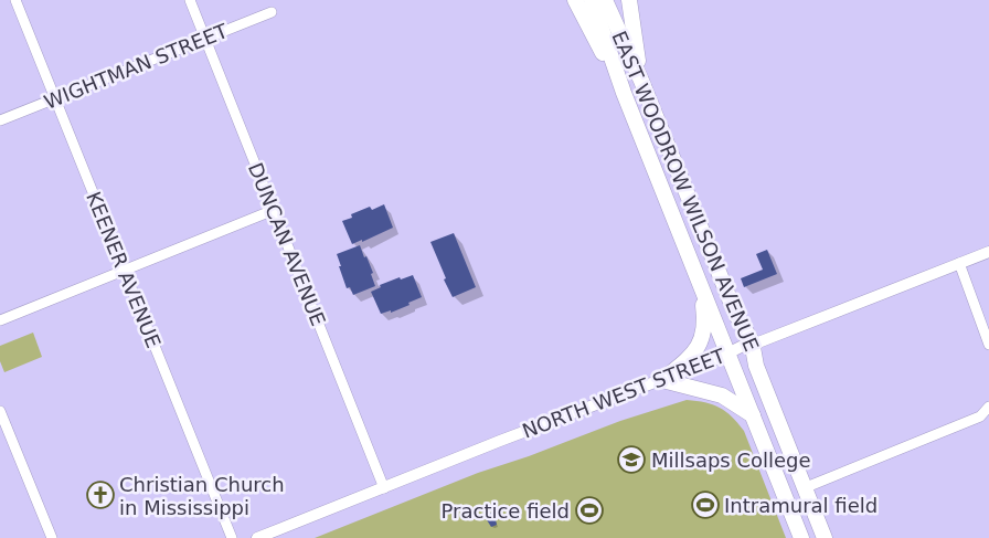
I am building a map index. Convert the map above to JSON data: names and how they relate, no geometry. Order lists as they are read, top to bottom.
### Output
{
  "streets": {
    "main road": ["EAST WOODROW WILSON AVENUE"],
    "street": [
      "WIGHTMAN STREET",
      "DUNCAN AVENUE",
      "KEENER AVENUE",
      "NORTH WEST STREET"
    ]
  },
  "crossings": [
    ["WIGHTMAN STREET", "DUNCAN AVENUE"],
    ["WIGHTMAN STREET", "KEENER AVENUE"],
    ["EAST WOODROW WILSON AVENUE", "NORTH WEST STREET"],
    ["DUNCAN AVENUE", "NORTH WEST STREET"]
  ],
  "places": {
    "school or university": ["Millsaps College"],
    "church": ["Christian Church in Mississippi"],
    "sports": ["Intramural field", "Practice field"]
  }
}
